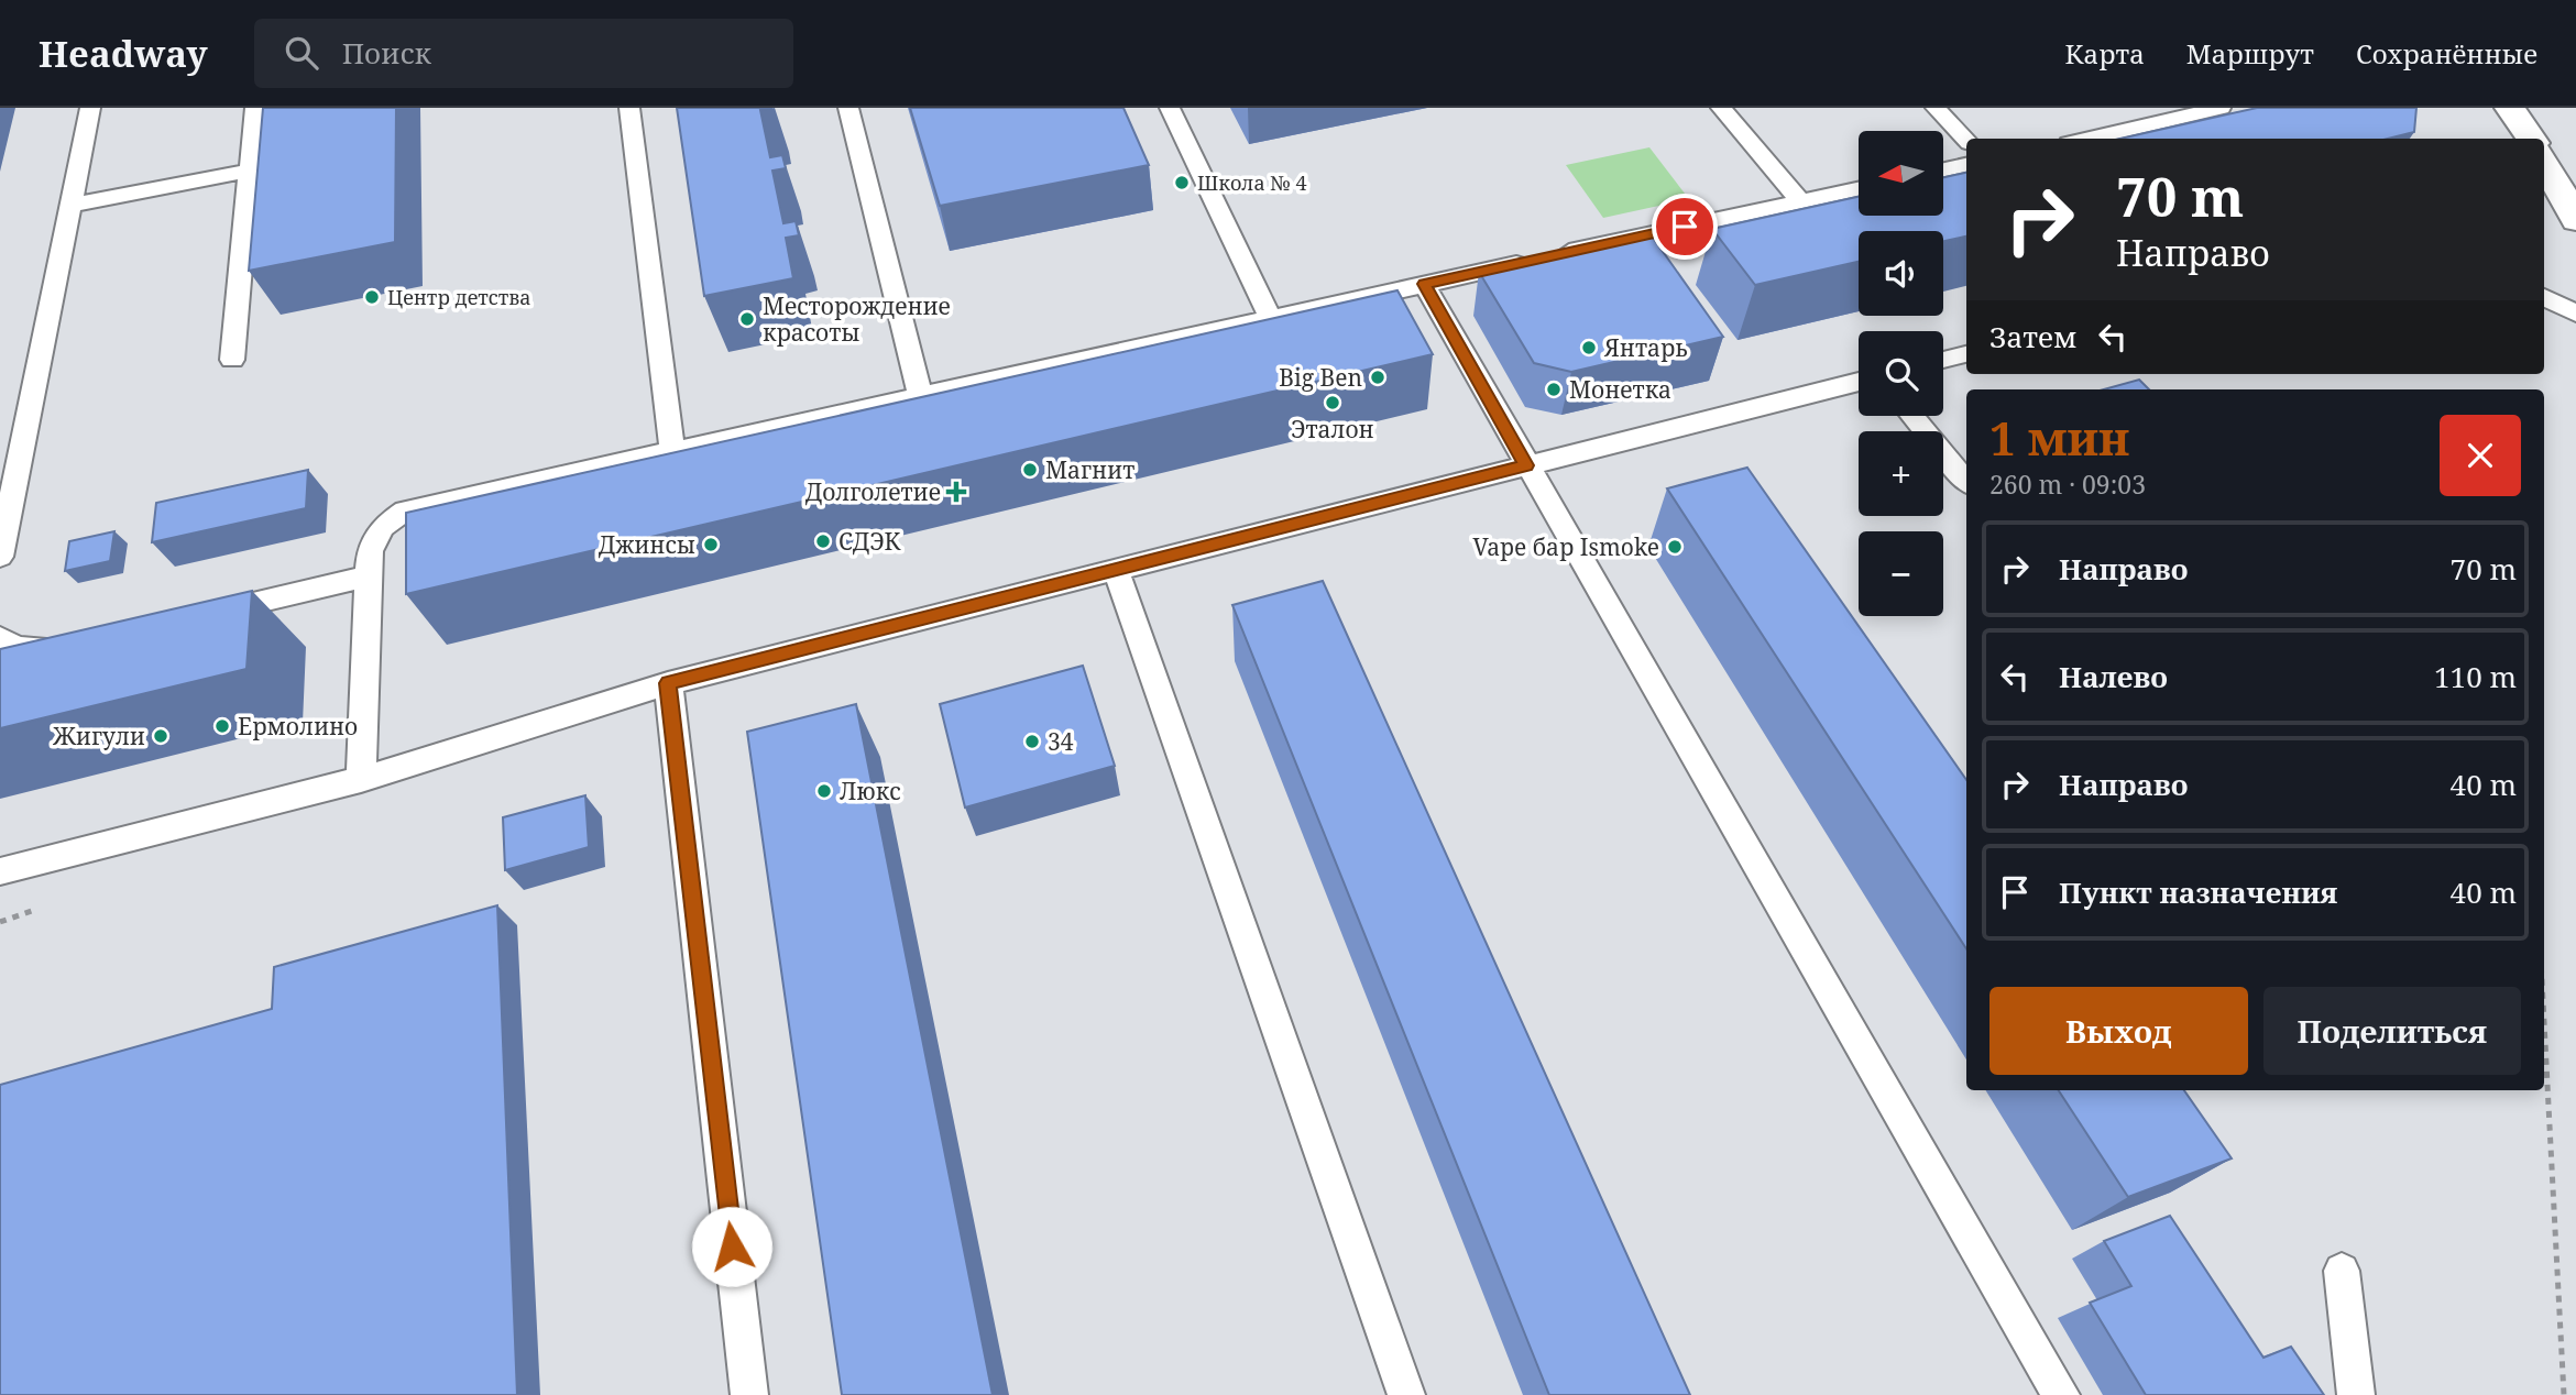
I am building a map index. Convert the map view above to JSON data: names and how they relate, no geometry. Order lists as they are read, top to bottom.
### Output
{
  "places": {
    "other": [
      "Школа № 4",
      "Центр детства",
      "Месторождение красоты",
      "Янтарь",
      "Big Ben",
      "Монетка",
      "Эталон",
      "Магнит",
      "СДЭК",
      "Джинсы",
      "Vape бар Ismoke",
      "Ермолино",
      "Жигули",
      "34",
      "Люкс"
    ],
    "health": ["Долголетие"]
  },
  "north": "left",
  "page": {
    "header": "Headway",
    "search": "Поиск",
    "nav": ["Карта", "Маршрут", "Сохранённые"],
    "map_buttons": ["+", "−"],
    "turn": ["70 m", "Направо"],
    "then": "Затем",
    "heading": ["1 мин", "260 m · 09:03"],
    "list": [
      {
        "name": "Направо",
        "value": "70 m"
      },
      {
        "name": "Налево",
        "value": "110 m"
      },
      {
        "name": "Направо",
        "value": "40 m"
      },
      {
        "name": "Пункт назначения",
        "value": "40 m"
      }
    ],
    "buttons": ["Выход", "Поделиться"]
  }
}
